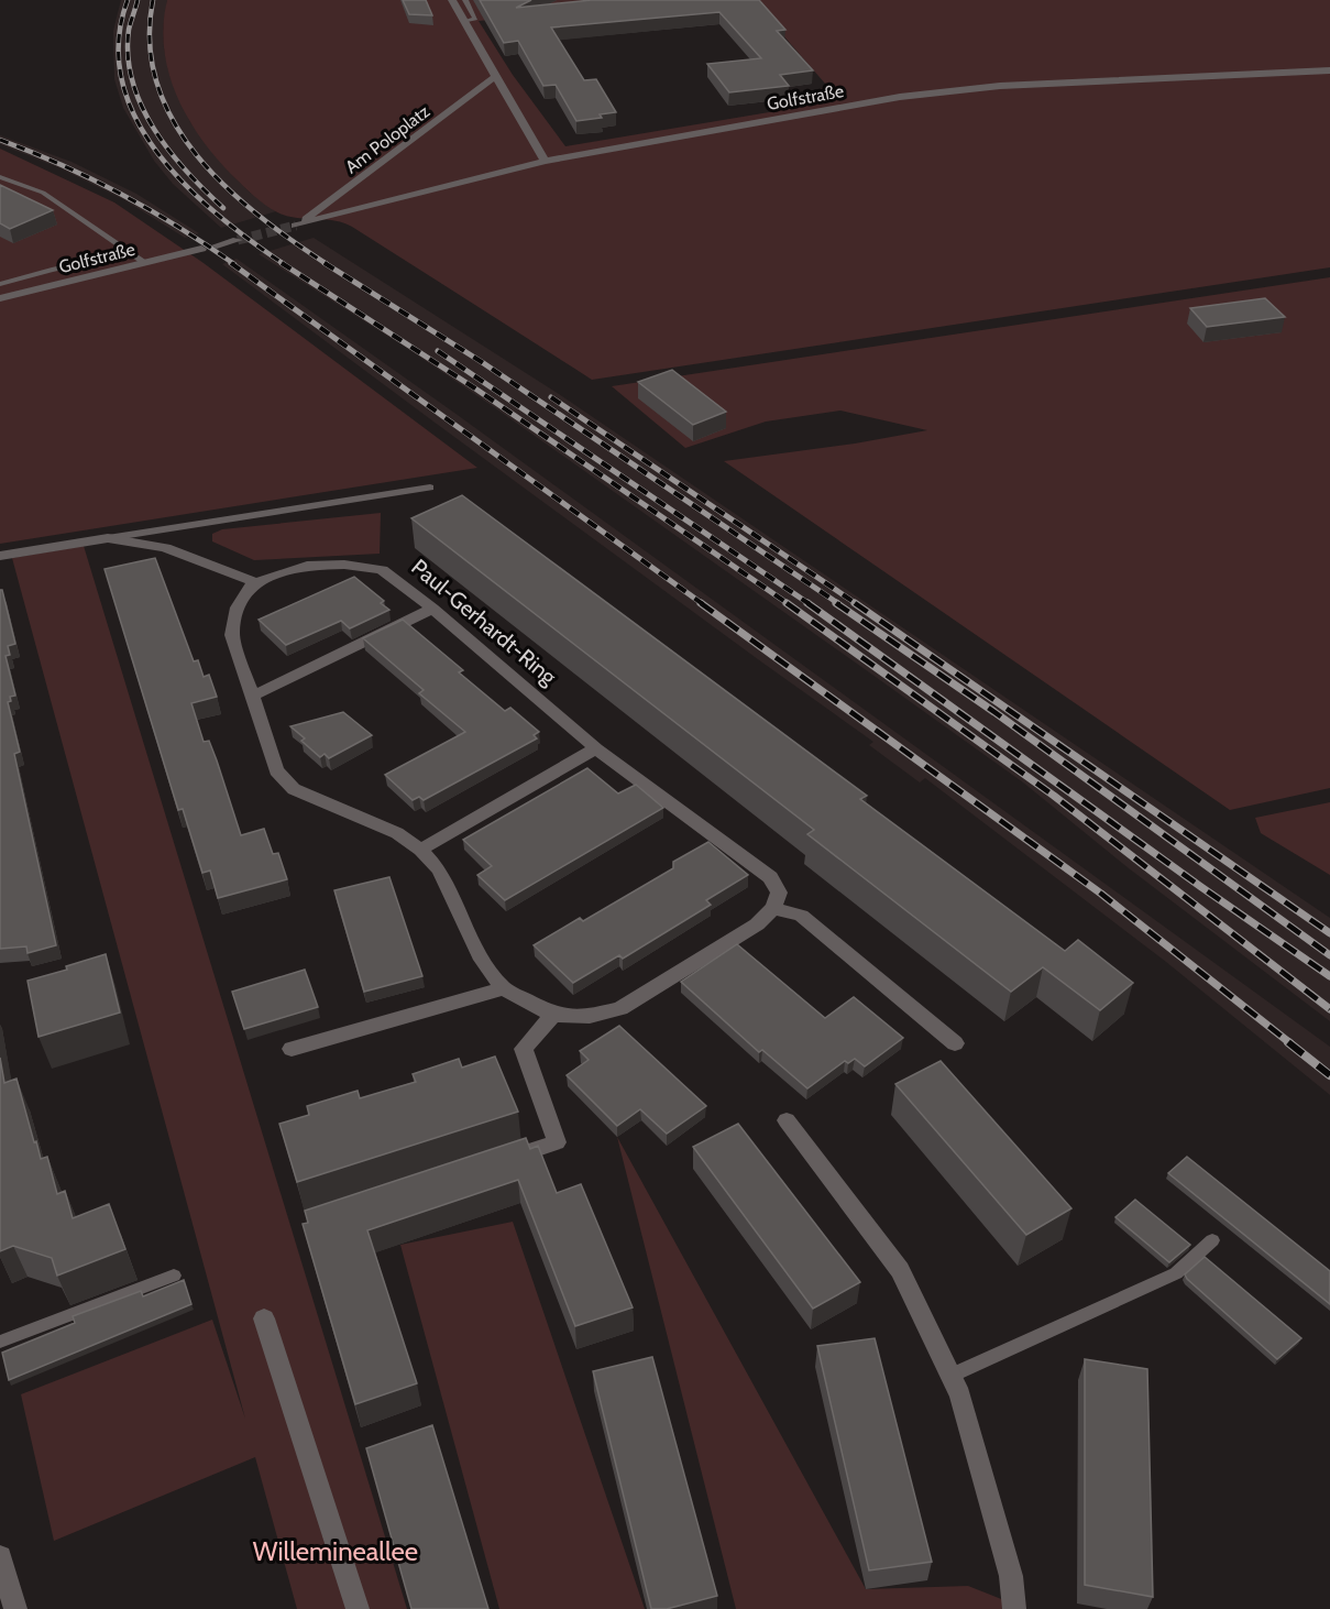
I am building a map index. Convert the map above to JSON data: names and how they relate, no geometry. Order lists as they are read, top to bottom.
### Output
{
  "streets": {
    "street": ["Golfstraße", "Am Poloplatz", "Paul-Gerhardt-Ring"]
  },
  "crossings": [
    ["Golfstraße", "Am Poloplatz"]
  ],
  "parks": ["Willemineallee"]
}
